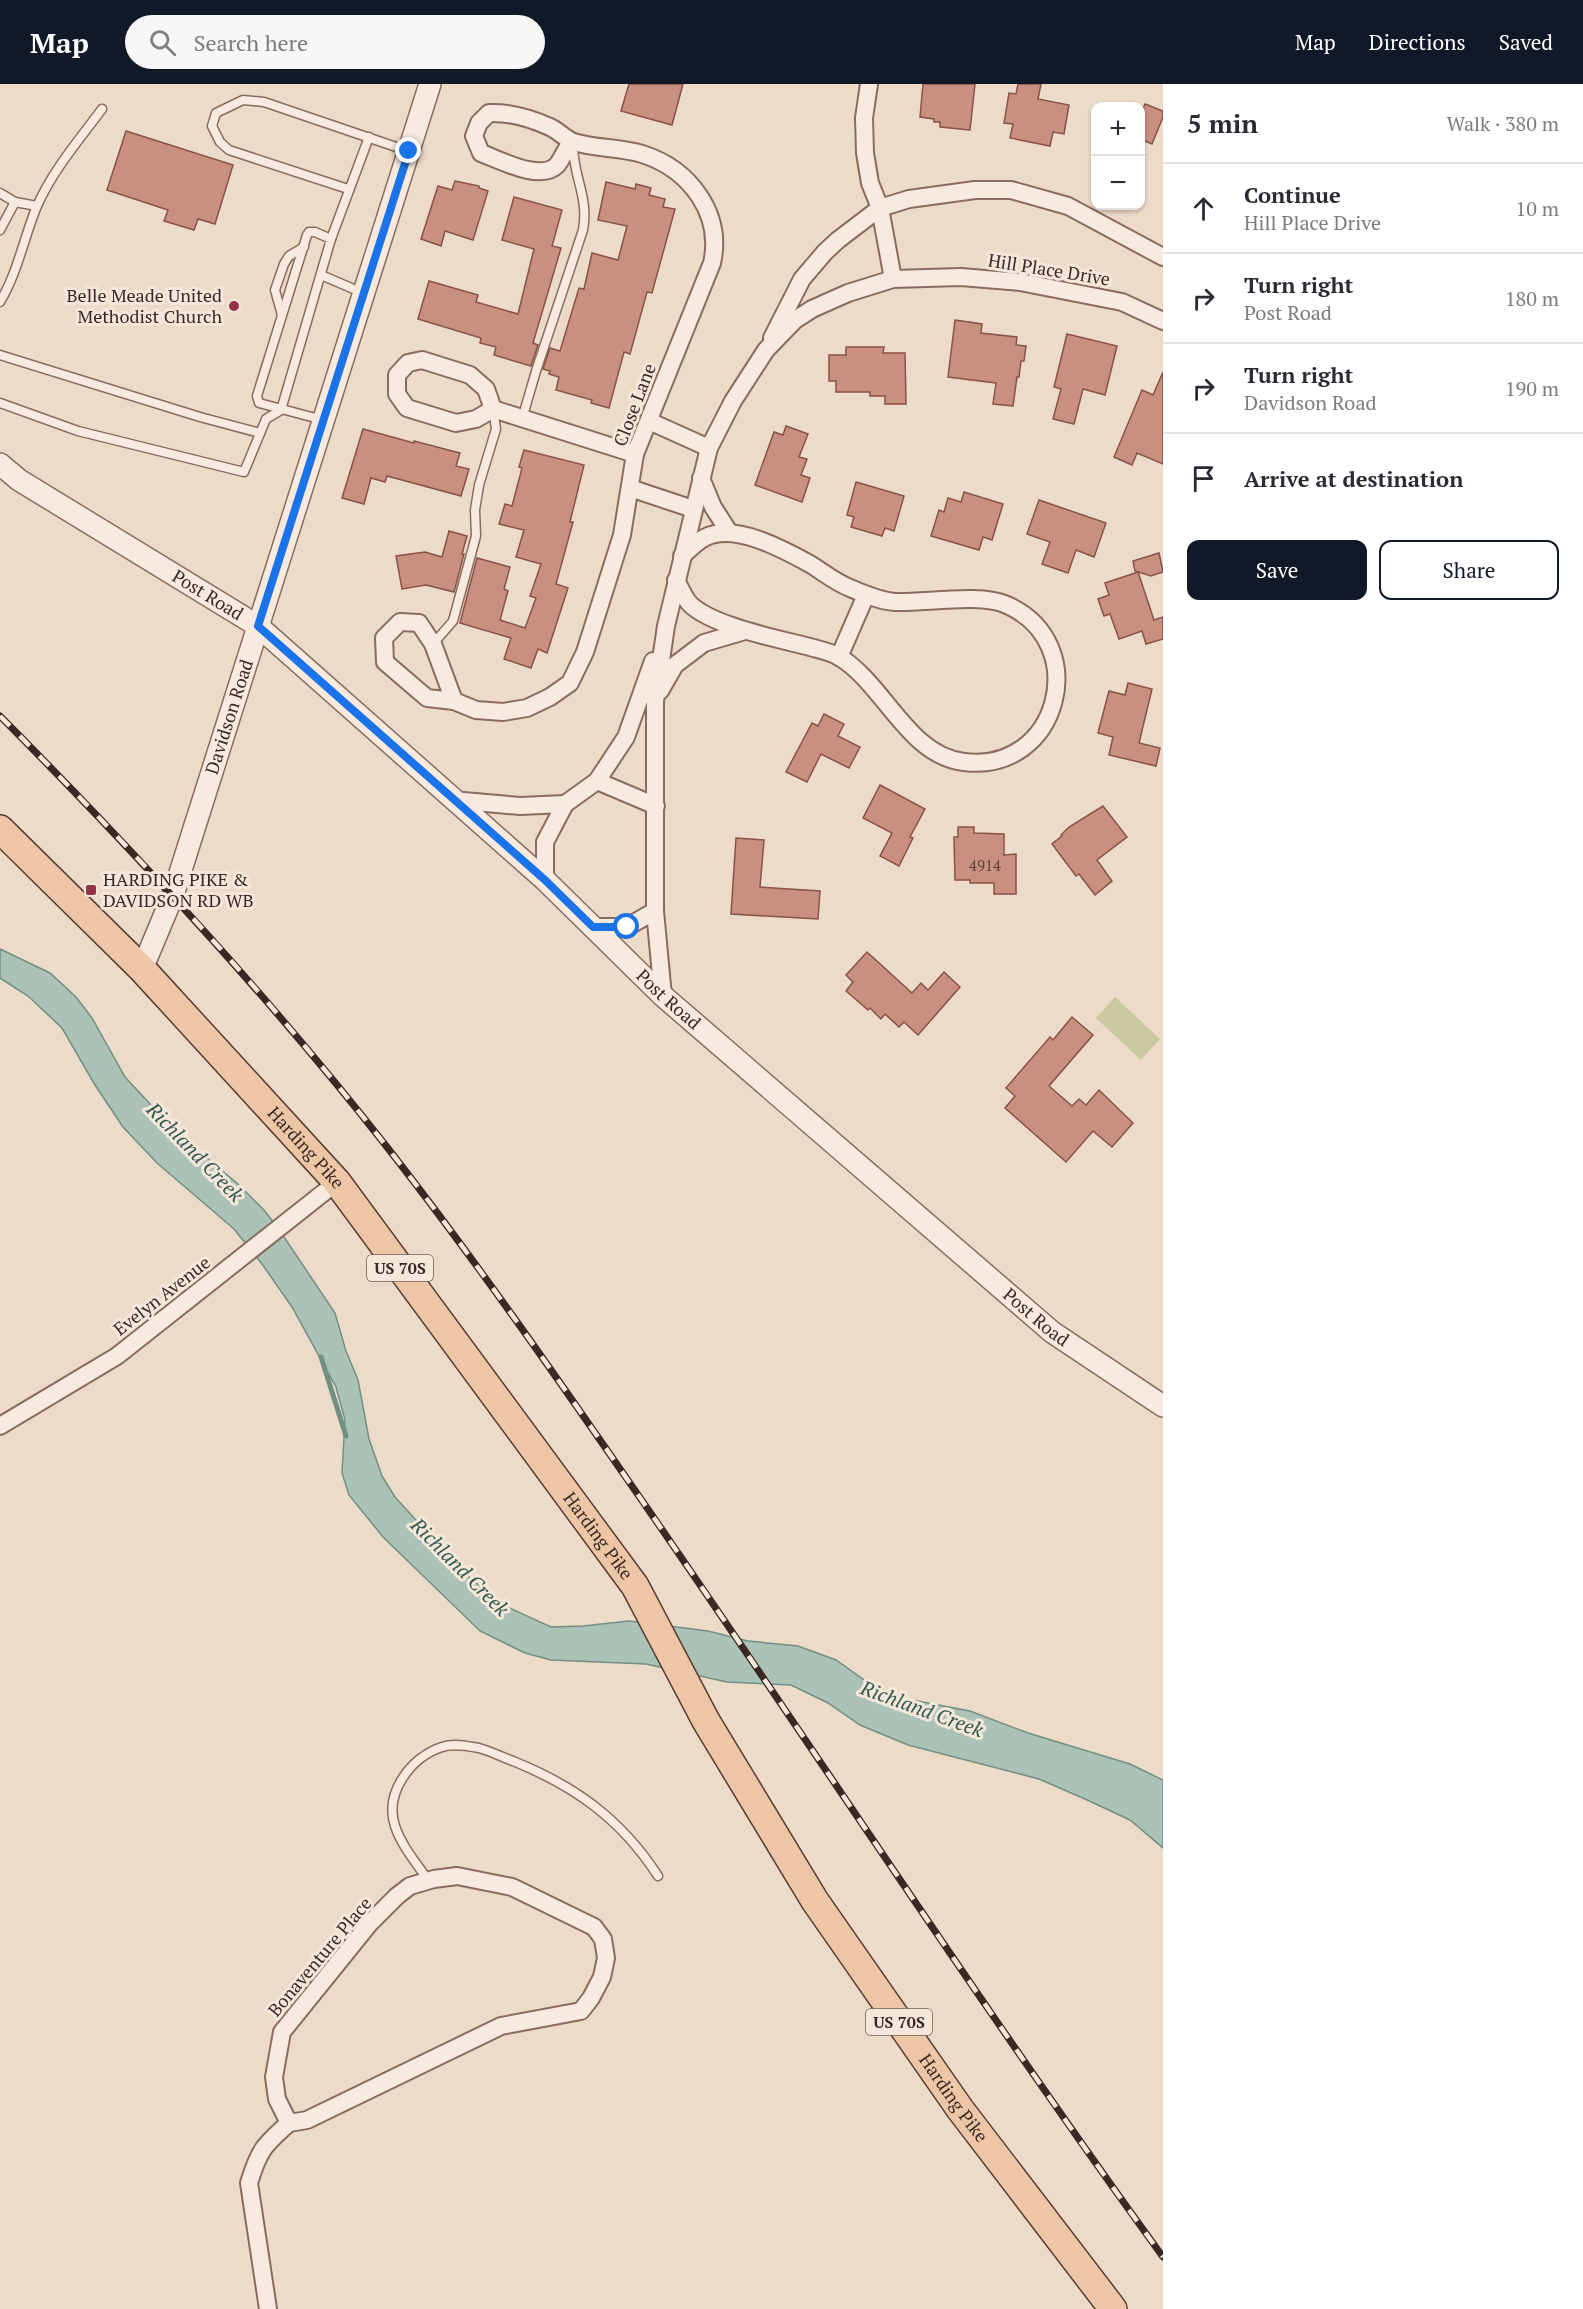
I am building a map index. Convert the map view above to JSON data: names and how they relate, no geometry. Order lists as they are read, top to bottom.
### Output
{
  "streets": {
    "main road": ["Harding Pike", "US 70S"],
    "street": [
      "Hill Place Drive",
      "Close Lane",
      "Post Road",
      "Davidson Road",
      "Evelyn Avenue",
      "Bonaventure Place"
    ]
  },
  "crossings": [
    ["Hill Place Drive", "Post Road"],
    ["Post Road", "Davidson Road"],
    ["Davidson Road", "Harding Pike"],
    ["Harding Pike", "Evelyn Avenue"]
  ],
  "water": ["Richland Creek"],
  "places": {
    "other": ["Belle Meade United Methodist Church"],
    "transit": ["HARDING PIKE & DAVIDSON RD WB"]
  },
  "house_numbers": ["4914"],
  "page": {
    "header": "Map",
    "search": "Search here",
    "nav": ["Map", "Directions", "Saved"],
    "heading": ["5 min", "Walk · 380 m"],
    "map_buttons": ["+", "−"],
    "list": [
      ["Continue", "Hill Place Drive", "10 m"],
      ["Turn right", "Post Road", "180 m"],
      ["Turn right", "Davidson Road", "190 m"],
      "Arrive at destination"
    ],
    "buttons": ["Save", "Share"]
  }
}
